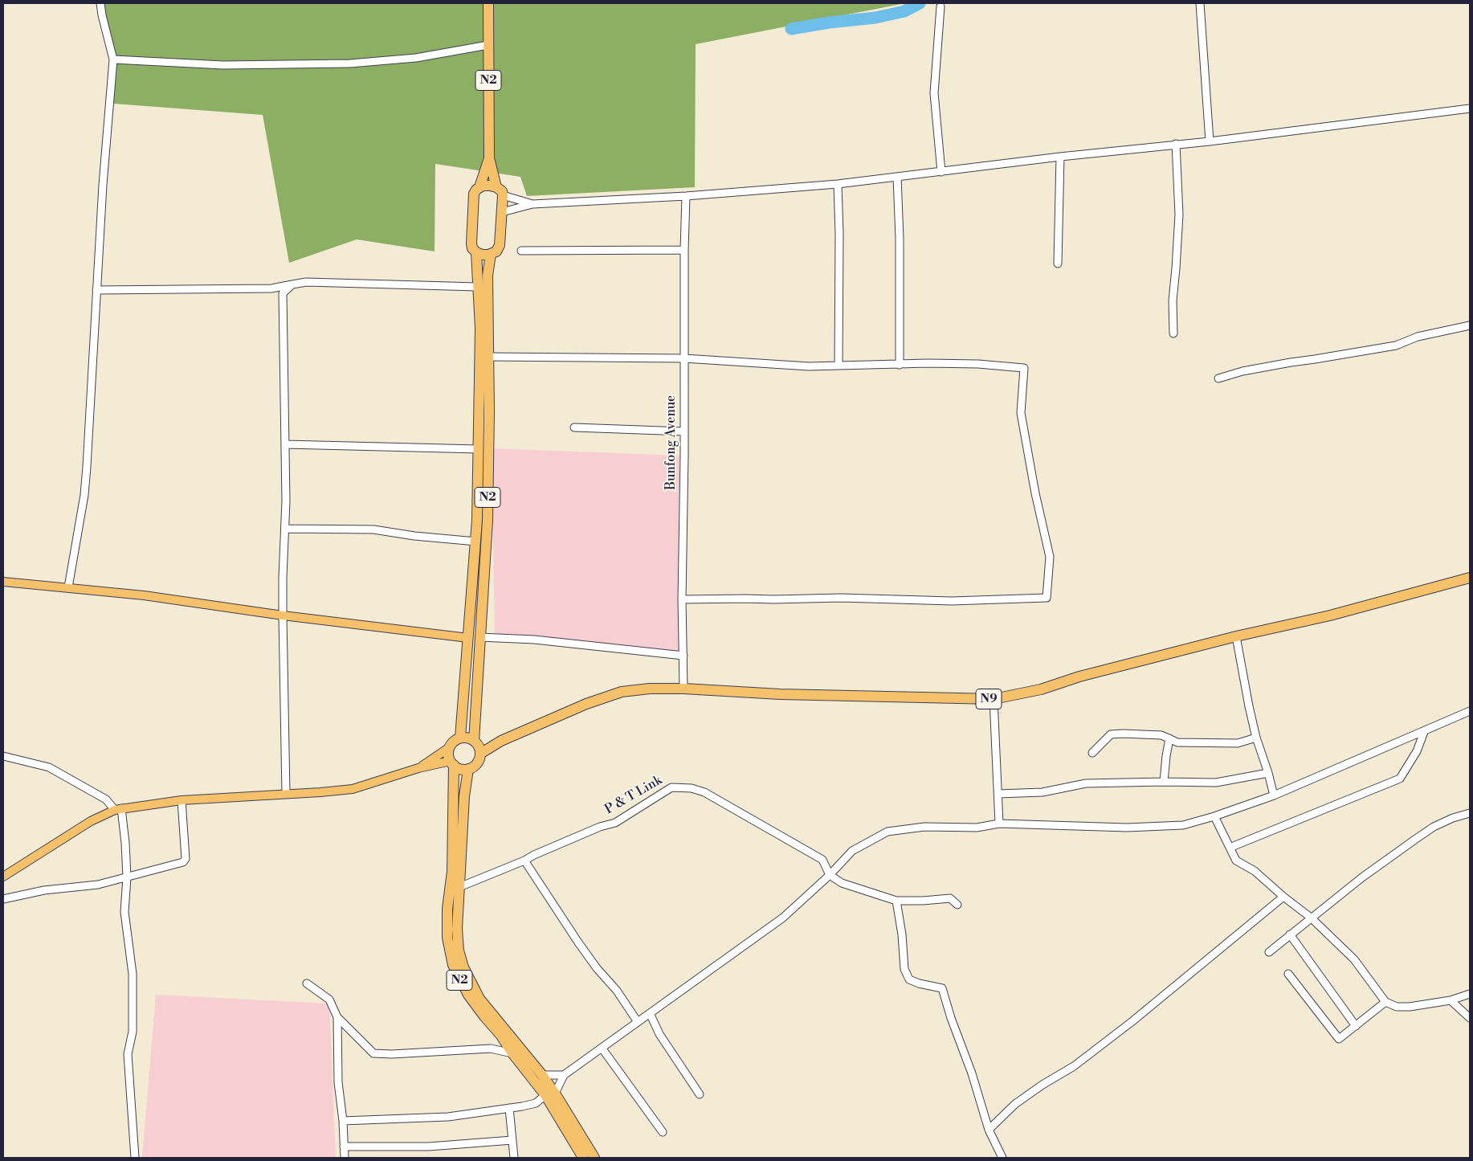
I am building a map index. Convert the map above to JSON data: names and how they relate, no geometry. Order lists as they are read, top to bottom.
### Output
{
  "streets": {
    "highway": ["N2", "N9"],
    "street": ["Bunfong Avenue", "P & T Link"]
  },
  "crossings": [
    ["N2", "N9"],
    ["N2", "P & T Link"],
    ["Bunfong Avenue", "N9"]
  ]
}
